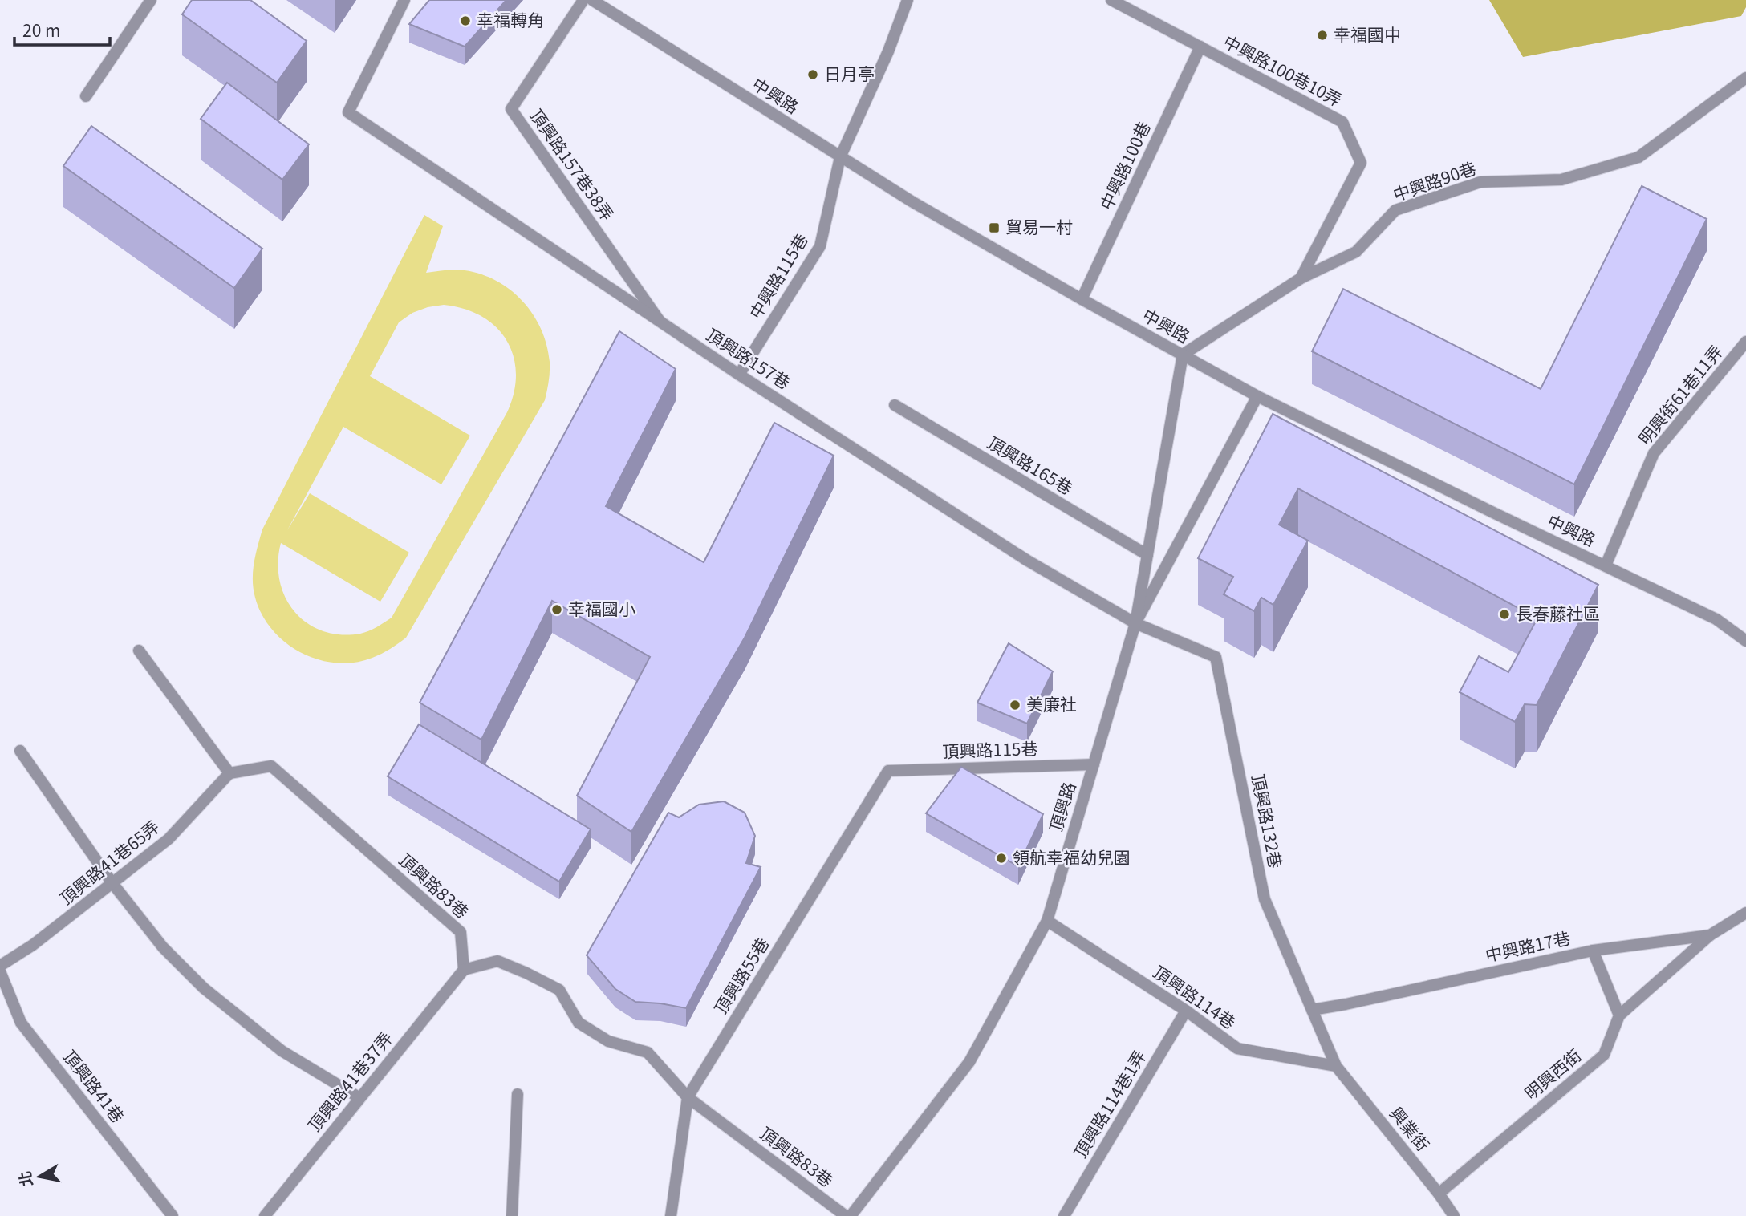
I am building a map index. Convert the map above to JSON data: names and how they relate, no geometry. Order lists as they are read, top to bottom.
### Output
{
  "streets": {
    "street": [
      "中興路100巷10弄",
      "中興路",
      "頂興路157巷38弄",
      "中興路100巷",
      "中興路90巷",
      "中興路115巷",
      "頂興路157巷",
      "明興街61巷11弄",
      "頂興路165巷",
      "頂興路115巷",
      "頂興路",
      "頂興路132巷",
      "頂興路41巷65弄",
      "頂興路83巷",
      "中興路17巷",
      "頂興路55巷",
      "頂興路114巷",
      "明興西街",
      "頂興路41巷37弄",
      "頂興路41巷",
      "頂興路114巷1弄",
      "興業街"
    ]
  },
  "crossings": [
    ["中興路100巷10弄", "中興路100巷"],
    ["中興路100巷10弄", "中興路90巷"],
    ["中興路", "中興路100巷"],
    ["中興路", "中興路90巷"],
    ["中興路", "中興路115巷"],
    ["中興路", "明興街61巷11弄"],
    ["中興路", "頂興路"],
    ["頂興路157巷38弄", "頂興路157巷"],
    ["中興路90巷", "頂興路"],
    ["中興路115巷", "頂興路157巷"],
    ["頂興路157巷", "頂興路"],
    ["頂興路157巷", "頂興路132巷"],
    ["頂興路165巷", "頂興路"],
    ["頂興路115巷", "頂興路"],
    ["頂興路115巷", "頂興路55巷"],
    ["頂興路", "頂興路132巷"],
    ["頂興路", "頂興路114巷"],
    ["頂興路132巷", "中興路17巷"],
    ["頂興路132巷", "頂興路114巷"],
    ["頂興路132巷", "興業街"],
    ["頂興路41巷65弄", "頂興路83巷"],
    ["頂興路83巷", "頂興路55巷"],
    ["頂興路83巷", "頂興路41巷37弄"],
    ["頂興路114巷", "頂興路114巷1弄"],
    ["頂興路114巷", "興業街"],
    ["明興西街", "興業街"]
  ],
  "places": {
    "other": [
      "幸福轉角",
      "幸福國中",
      "日月亭",
      "幸福國小",
      "長春藤社區",
      "美廉社",
      "領航幸福幼兒園"
    ],
    "transit": ["貿易一村"]
  },
  "scale_bar": "20 m",
  "north": "left"
}
